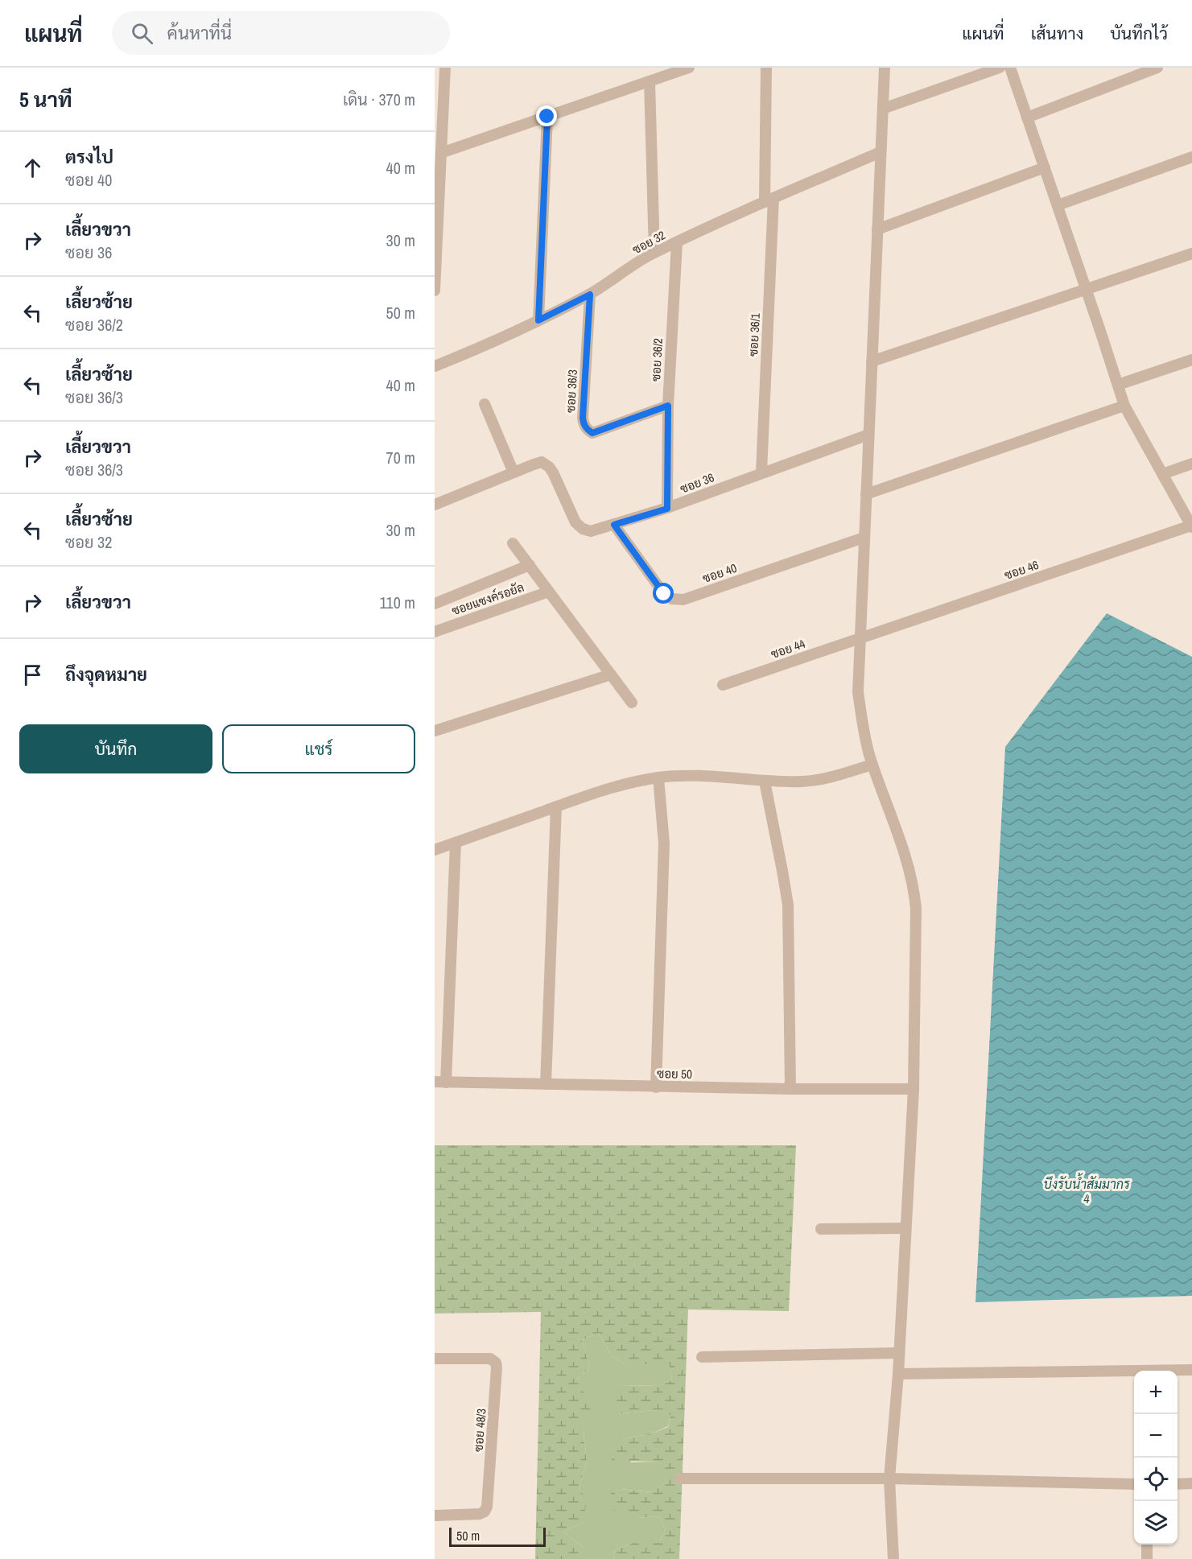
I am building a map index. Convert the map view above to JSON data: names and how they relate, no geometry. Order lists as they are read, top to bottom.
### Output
{
  "streets": {
    "street": [
      "ซอย 32",
      "ซอย 36/1",
      "ซอย 36/2",
      "ซอย 36/3",
      "ซอย 36",
      "ซอย 46",
      "ซอย 40",
      "ซอยแซงค์รอยัล",
      "ซอย 44",
      "ซอย 50",
      "ซอย 48/3"
    ]
  },
  "crossings": [
    ["ซอย 32", "ซอย 36/1"],
    ["ซอย 32", "ซอย 36/2"],
    ["ซอย 32", "ซอย 36/3"],
    ["ซอย 36/1", "ซอย 36"],
    ["ซอย 36/2", "ซอย 36/3"],
    ["ซอย 36/2", "ซอย 36"],
    ["ซอย 36", "ซอย 40"],
    ["ซอย 46", "ซอย 44"]
  ],
  "water": ["บึงรับน้ำสัมมากร 4"],
  "scale_bar": "50 m",
  "page": {
    "header": "แผนที่",
    "search": "ค้นหาที่นี่",
    "nav": ["แผนที่", "เส้นทาง", "บันทึกไว้"],
    "heading": ["5 นาที", "เดิน · 370 m"],
    "list": [
      ["ตรงไป", "ซอย 40", "40 m"],
      ["เลี้ยวขวา", "ซอย 36", "30 m"],
      ["เลี้ยวซ้าย", "ซอย 36/2", "50 m"],
      ["เลี้ยวซ้าย", "ซอย 36/3", "40 m"],
      ["เลี้ยวขวา", "ซอย 36/3", "70 m"],
      ["เลี้ยวซ้าย", "ซอย 32", "30 m"],
      ["เลี้ยวขวา", "110 m"],
      "ถึงจุดหมาย"
    ],
    "buttons": ["บันทึก", "แชร์"],
    "map_buttons": ["+", "−"],
    "scale": "50 m"
  }
}
